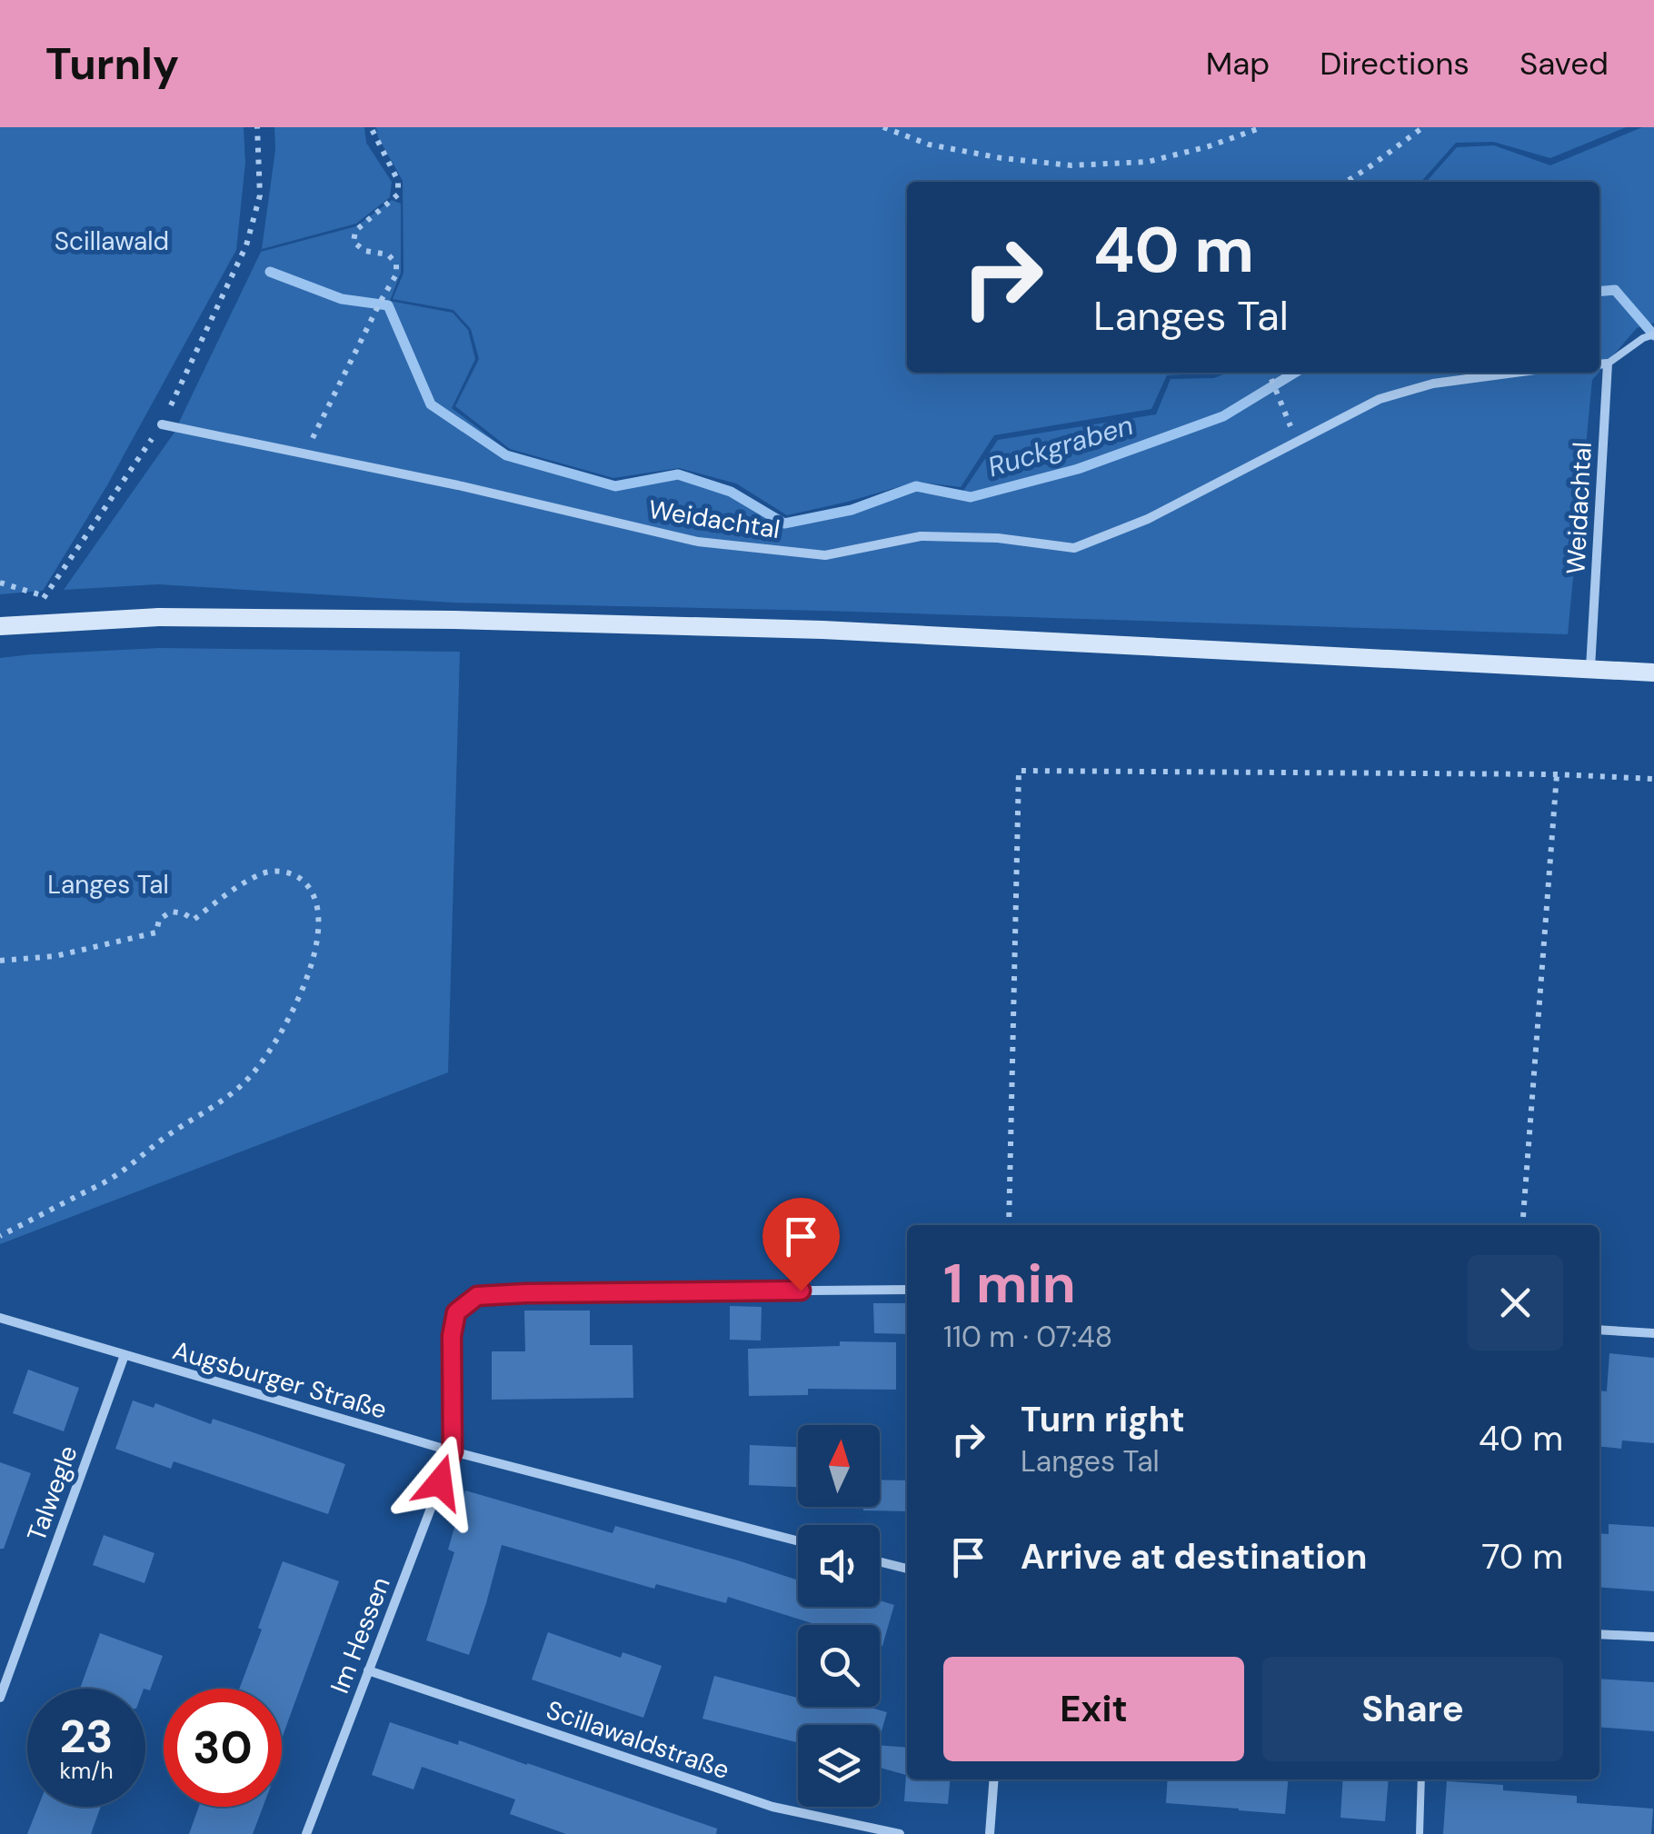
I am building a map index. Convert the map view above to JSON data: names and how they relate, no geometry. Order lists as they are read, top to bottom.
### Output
{
  "streets": {
    "street": [
      "Weidachtal",
      "Augsburger Straße",
      "Talwegle",
      "Im Hessen",
      "Scillawaldstraße"
    ]
  },
  "crossings": [
    ["Augsburger Straße", "Talwegle"],
    ["Augsburger Straße", "Im Hessen"],
    ["Im Hessen", "Scillawaldstraße"]
  ],
  "water": ["Ruckgraben"],
  "parks": ["Scillawald", "Langes Tal"],
  "north": "top",
  "page": {
    "header": "Turnly",
    "nav": ["Map", "Directions", "Saved"],
    "turn": ["40 m", "Langes Tal"],
    "heading": ["1 min", "110 m · 07:48"],
    "list": [
      {
        "name": "Turn right",
        "note": "Langes Tal",
        "value": "40 m"
      },
      {
        "name": "Arrive at destination",
        "value": "70 m"
      }
    ],
    "buttons": ["Exit", "Share"],
    "speed": "23 km/h",
    "limit": "30"
  }
}
